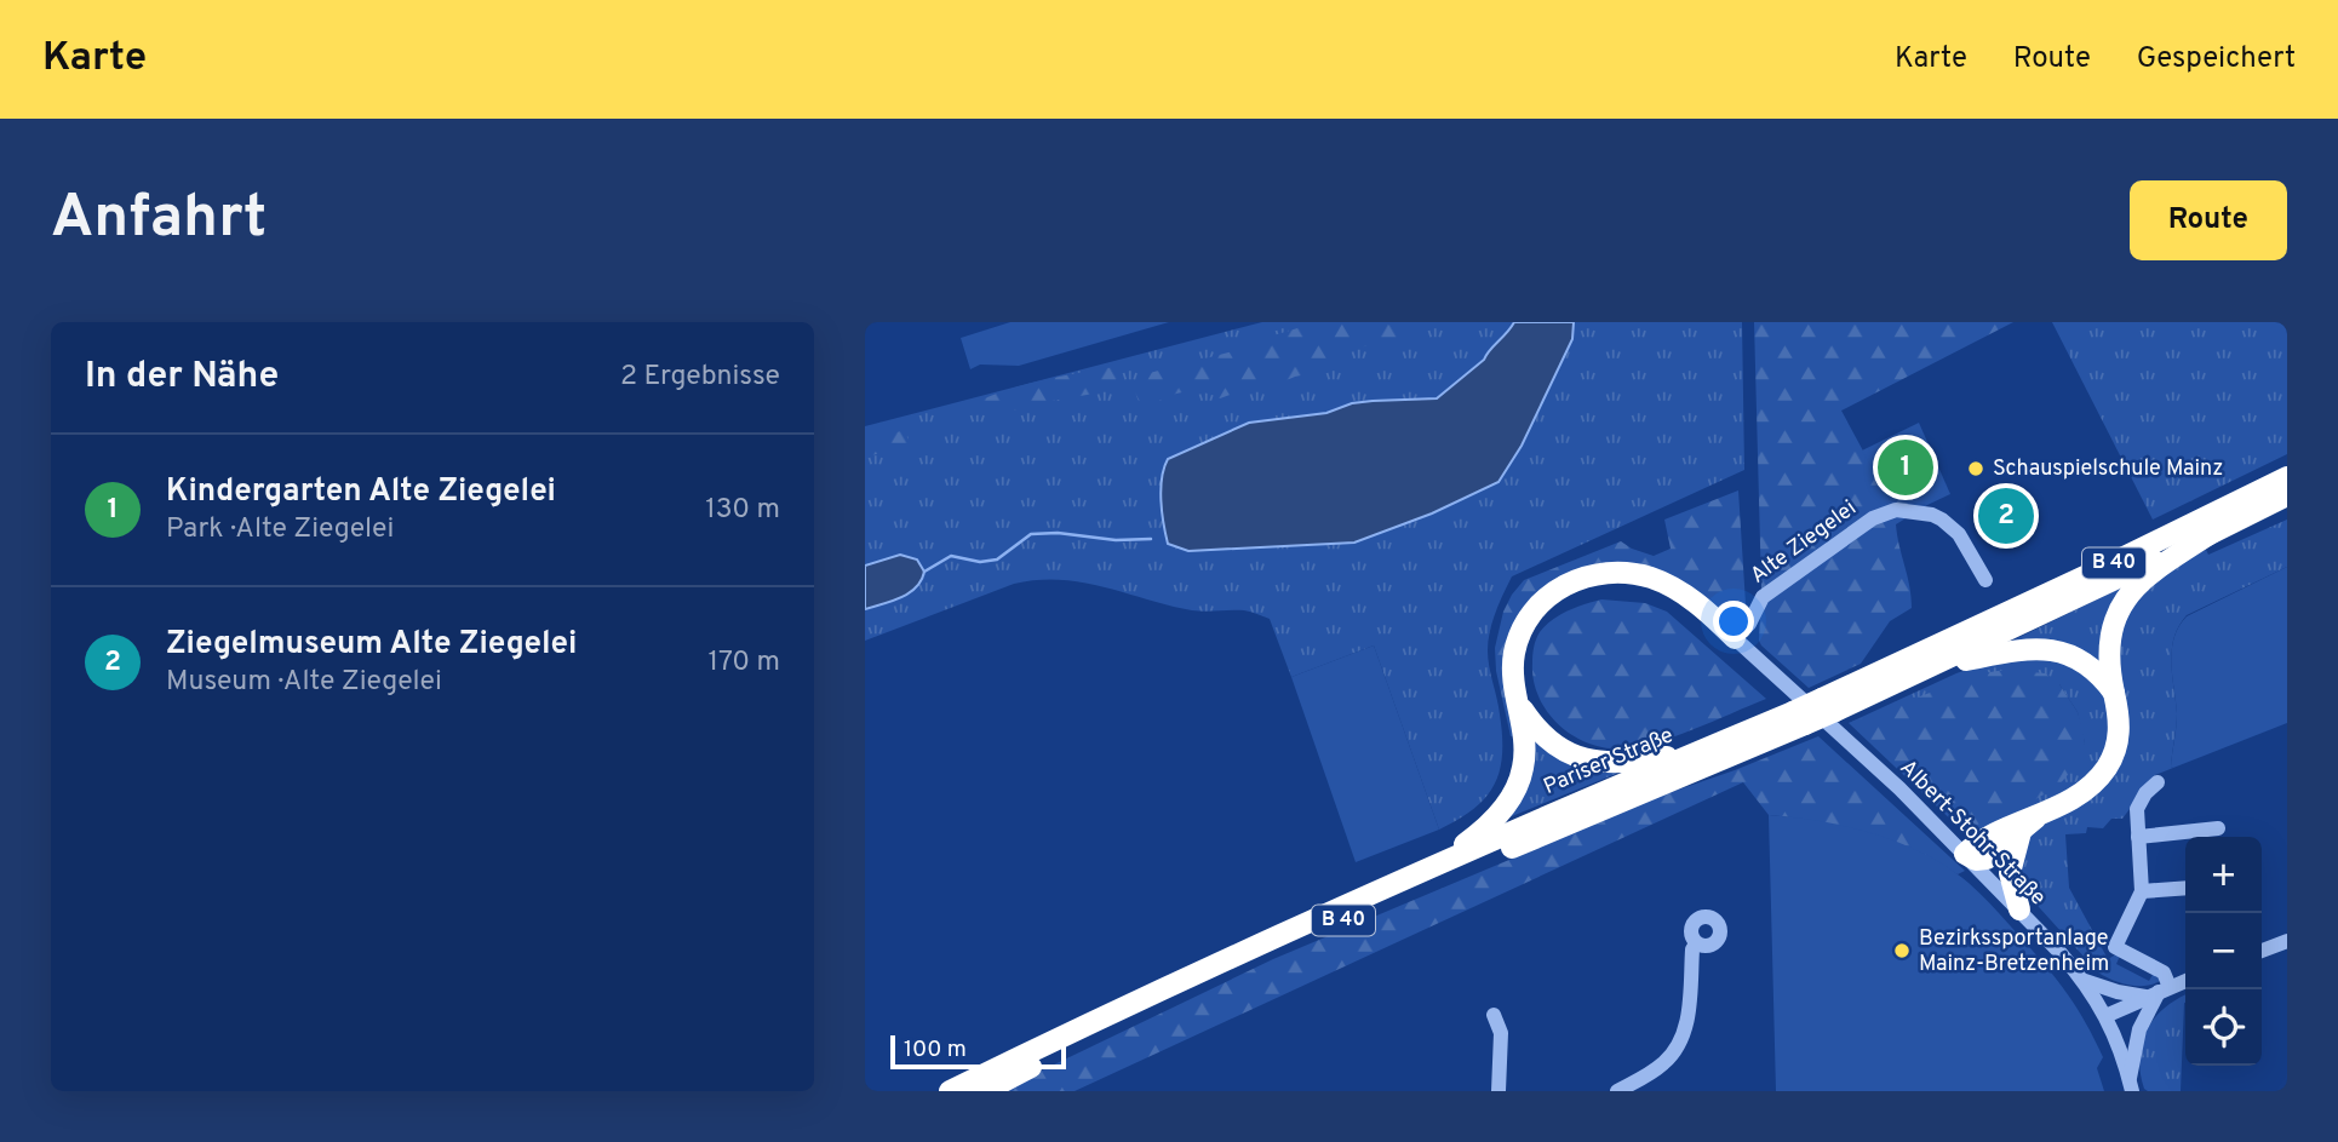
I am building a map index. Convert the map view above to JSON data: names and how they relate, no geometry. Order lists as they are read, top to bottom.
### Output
{
  "streets": {
    "highway": ["B 40", "Pariser Straße"],
    "street": ["Alte Ziegelei", "Albert-Stohr-Straße"]
  },
  "crossings": [
    ["Alte Ziegelei", "B 40"],
    ["Alte Ziegelei", "Albert-Stohr-Straße"],
    ["B 40", "Pariser Straße"],
    ["B 40", "Albert-Stohr-Straße"]
  ],
  "places": ["Schauspielschule Mainz", "Bezirkssportanlage Mainz-Bretzenheim"],
  "scale_bar": "100 m",
  "page": {
    "header": "Karte",
    "nav": ["Karte", "Route", "Gespeichert"],
    "buttons": "Route",
    "title": "Anfahrt",
    "heading": ["In der Nähe", "2 Ergebnisse"],
    "list": [
      {
        "mark": "1",
        "name": "Kindergarten Alte Ziegelei",
        "note": "Park · Alte Ziegelei",
        "value": "130 m"
      },
      {
        "mark": "2",
        "name": "Ziegelmuseum Alte Ziegelei",
        "note": "Museum · Alte Ziegelei",
        "value": "170 m"
      }
    ],
    "pins": ["1", "2"],
    "map_buttons": ["+", "−"],
    "scale": "100 m"
  }
}
